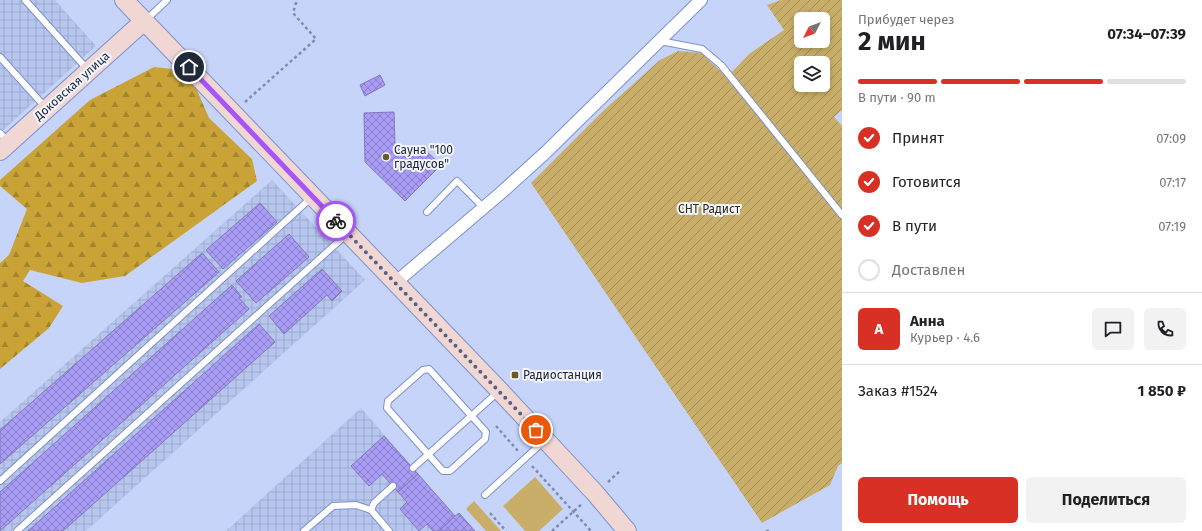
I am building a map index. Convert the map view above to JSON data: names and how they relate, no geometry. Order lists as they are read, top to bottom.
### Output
{
  "streets": {
    "street": ["Доковская улица"]
  },
  "parks": ["СНТ Радист"],
  "places": {
    "other": ["Сауна \"100 градусов\""],
    "transit": ["Радиостанция"]
  },
  "north": "bottom left",
  "page": {
    "heading": ["2 мин", "Прибудет через", "07:34–07:39"],
    "panel": [
      "Анна",
      "Курьер · 4.6",
      "Заказ #1524",
      "1 850 ₽"
    ],
    "bar": "В пути · 90 m",
    "list": [
      ["Принят", "07:09"],
      ["Готовится", "07:17"],
      ["В пути", "07:19"],
      "Доставлен"
    ],
    "round": "А",
    "buttons": ["Помощь", "Поделиться"]
  }
}
